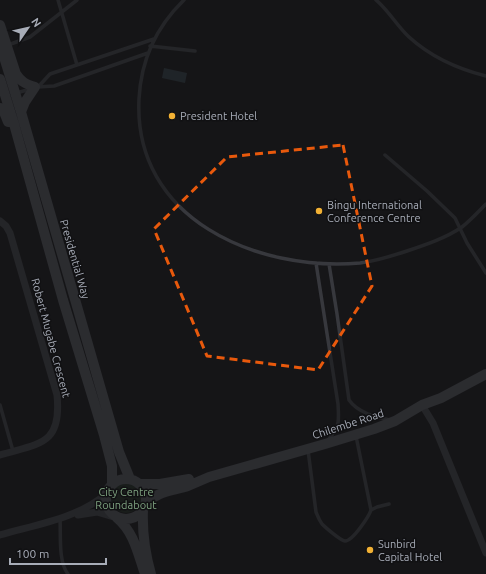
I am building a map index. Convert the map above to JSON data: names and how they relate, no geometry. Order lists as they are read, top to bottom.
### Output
{
  "streets": {
    "main road": ["Presidential Way", "Chilembe Road"],
    "street": ["Robert Mugabe Crescent"]
  },
  "parks": ["City Centre Roundabout"],
  "places": ["President Hotel", "Bingu International Conference Centre", "Sunbird Capital Hotel"],
  "scale_bar": "100 m",
  "north": "top right"
}
